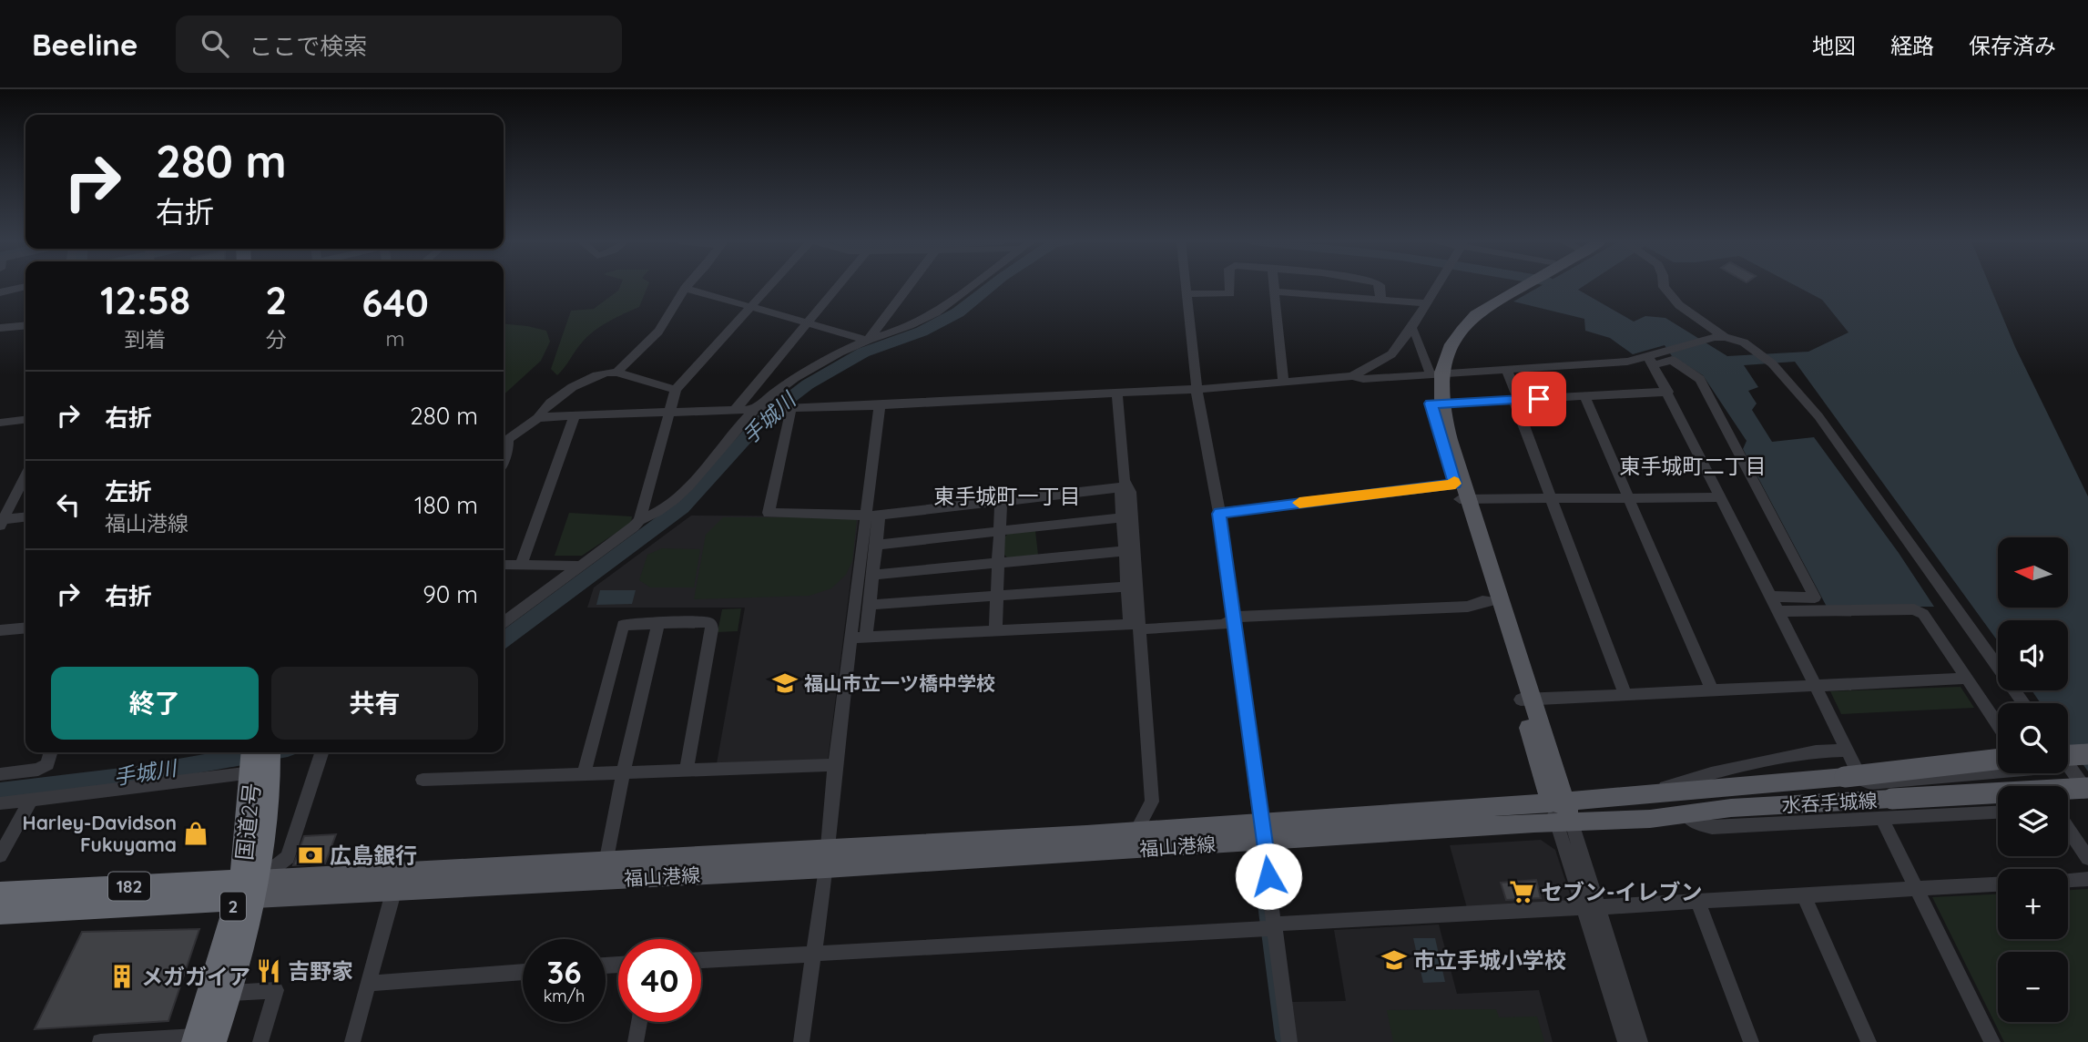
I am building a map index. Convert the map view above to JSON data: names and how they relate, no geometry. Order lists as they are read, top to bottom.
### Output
{
  "streets": {
    "highway": ["国道2号", "182", "2"],
    "main road": ["水呑手城線", "福山港線"]
  },
  "crossings": [
    ["水呑手城線", "福山港線"],
    ["国道2号", "福山港線"],
    ["国道2号", "182"],
    ["福山港線", "182"]
  ],
  "districts": ["東手城町二丁目", "東手城町一丁目"],
  "water": ["手城川"],
  "places": {
    "school or university": ["福山市立一ツ橋中学校", "市立手城小学校"],
    "shop": ["Harley-Davidson Fukuyama"],
    "bank": ["広島銀行"],
    "supermarket": ["セブン-イレブン"],
    "restaurant": ["吉野家"],
    "building": ["メガガイア"]
  },
  "north": "left",
  "page": {
    "header": "Beeline",
    "search": "ここで検索",
    "nav": ["地図", "経路", "保存済み"],
    "turn": ["280 m", "右折"],
    "eta": [
      "12:58",
      "到着",
      "2",
      "分",
      "640",
      "m"
    ],
    "list": [
      {
        "name": "右折",
        "value": "280 m"
      },
      {
        "name": "左折",
        "note": "福山港線",
        "value": "180 m"
      },
      {
        "name": "右折",
        "value": "90 m"
      }
    ],
    "map_buttons": ["+", "−"],
    "buttons": ["終了", "共有"],
    "speed": "36 km/h",
    "limit": "40"
  }
}
